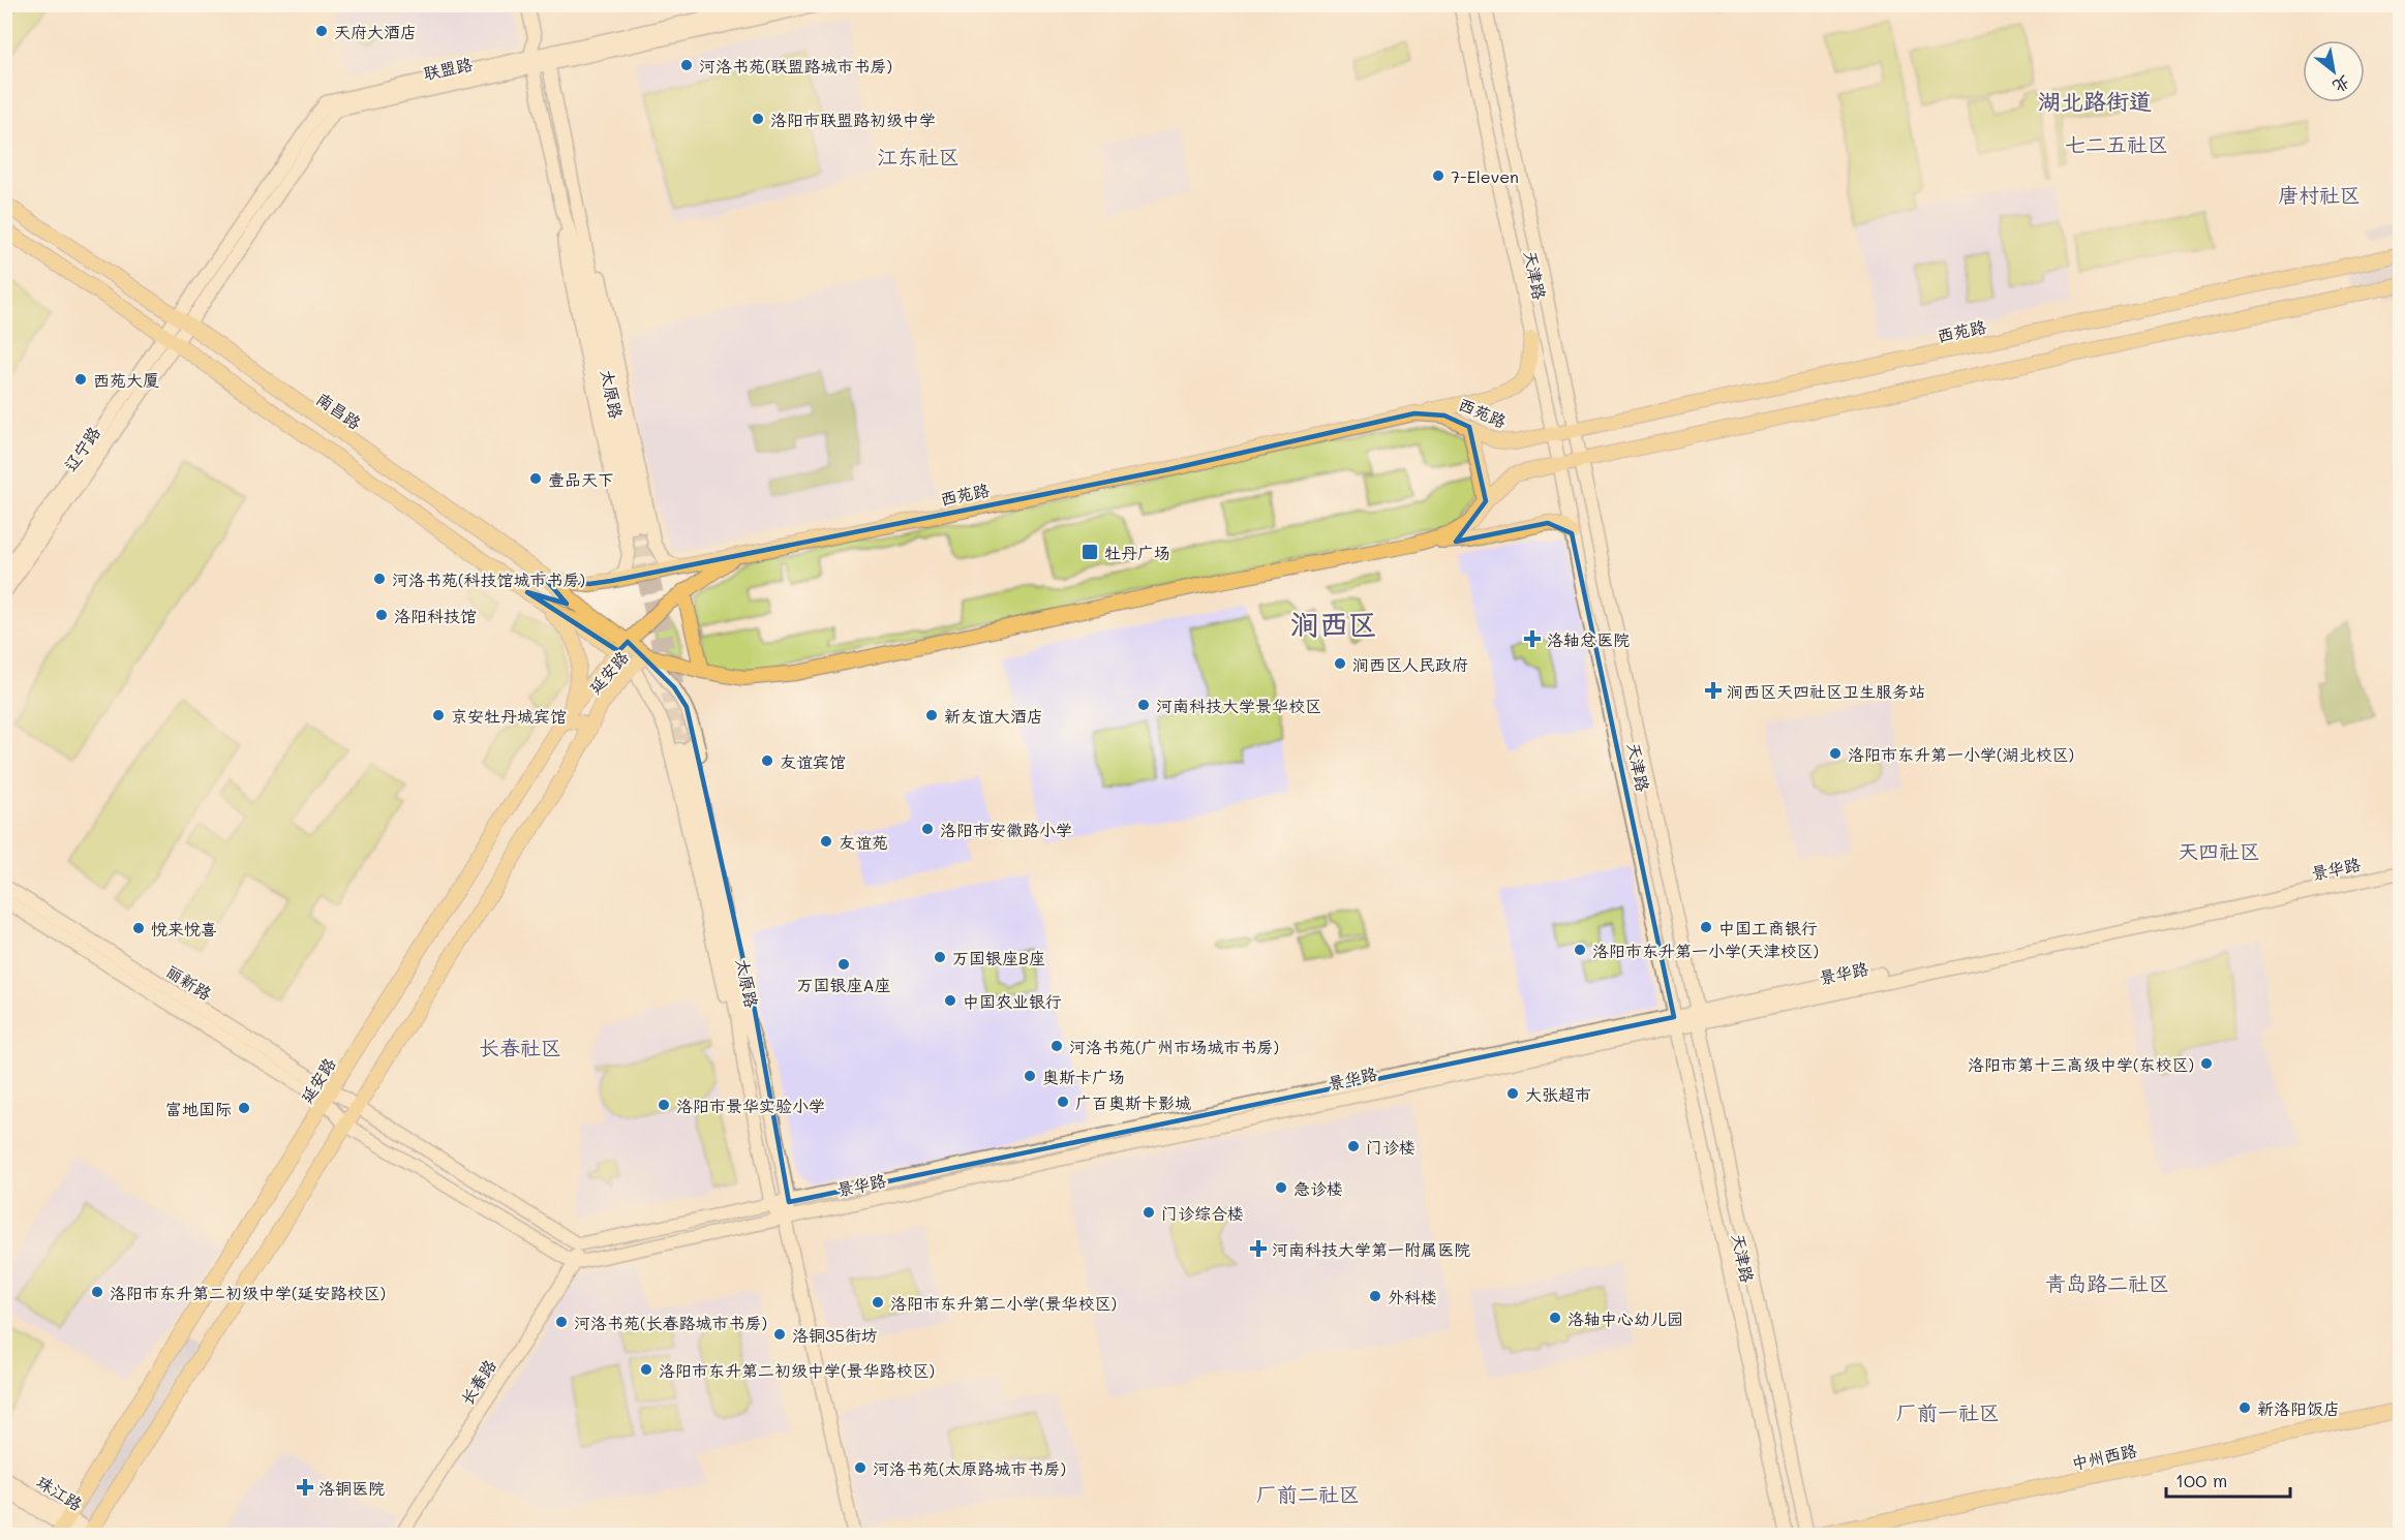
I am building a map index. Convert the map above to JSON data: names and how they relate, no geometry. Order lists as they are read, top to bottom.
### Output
{
  "streets": {
    "main road": [
      "联盟路",
      "天津路",
      "西苑路",
      "太原路",
      "南昌路",
      "辽宁路",
      "延安路",
      "景华路",
      "丽新路",
      "长春路",
      "中州西路",
      "珠江路"
    ]
  },
  "crossings": [
    ["联盟路", "太原路"],
    ["联盟路", "南昌路"],
    ["联盟路", "辽宁路"],
    ["天津路", "西苑路"],
    ["天津路", "景华路"],
    ["西苑路", "太原路"],
    ["西苑路", "南昌路"],
    ["西苑路", "延安路"],
    ["太原路", "景华路"],
    ["南昌路", "辽宁路"],
    ["南昌路", "延安路"],
    ["延安路", "丽新路"],
    ["延安路", "珠江路"],
    ["景华路", "长春路"]
  ],
  "districts": [
    "湖北路街道",
    "七二五社区",
    "江东社区",
    "唐村社区",
    "涧西区",
    "天四社区",
    "长春社区",
    "青岛路二社区",
    "厂前一社区",
    "厂前二社区"
  ],
  "places": {
    "other": [
      "天府大酒店",
      "河洛书苑(联盟路城市书房)",
      "洛阳市联盟路初级中学",
      "7-Eleven",
      "西苑大厦",
      "壹品天下",
      "河洛书苑(科技馆城市书房)",
      "洛阳科技馆",
      "涧西区人民政府",
      "河南科技大学景华校区",
      "京安牡丹城宾馆",
      "新友谊大酒店",
      "洛阳市东升第一小学(湖北校区)",
      "友谊宾馆",
      "洛阳市安徽路小学",
      "友谊苑",
      "中国工商银行",
      "悦来悦喜",
      "洛阳市东升第一小学(天津校区)",
      "万国银座B座",
      "万国银座A座",
      "中国农业银行",
      "河洛书苑(广州市场城市书房)",
      "洛阳市第十三高级中学(东校区)",
      "奥斯卡广场",
      "大张超市",
      "广百奥斯卡影城",
      "洛阳市景华实验小学",
      "富地国际",
      "门诊楼",
      "急诊楼",
      "门诊综合楼",
      "洛阳市东升第二初级中学(延安路校区)",
      "外科楼",
      "洛阳市东升第二小学(景华校区)",
      "洛轴中心幼儿园",
      "河洛书苑(长春路城市书房)",
      "洛铜35街坊",
      "洛阳市东升第二初级中学(景华路校区)",
      "新洛阳饭店",
      "河洛书苑(太原路城市书房)"
    ],
    "transit": ["牡丹广场"],
    "health": [
      "洛轴总医院",
      "涧西区天四社区卫生服务站",
      "河南科技大学第一附属医院",
      "洛铜医院"
    ]
  },
  "scale_bar": "100 m",
  "north": "bottom right"
}
